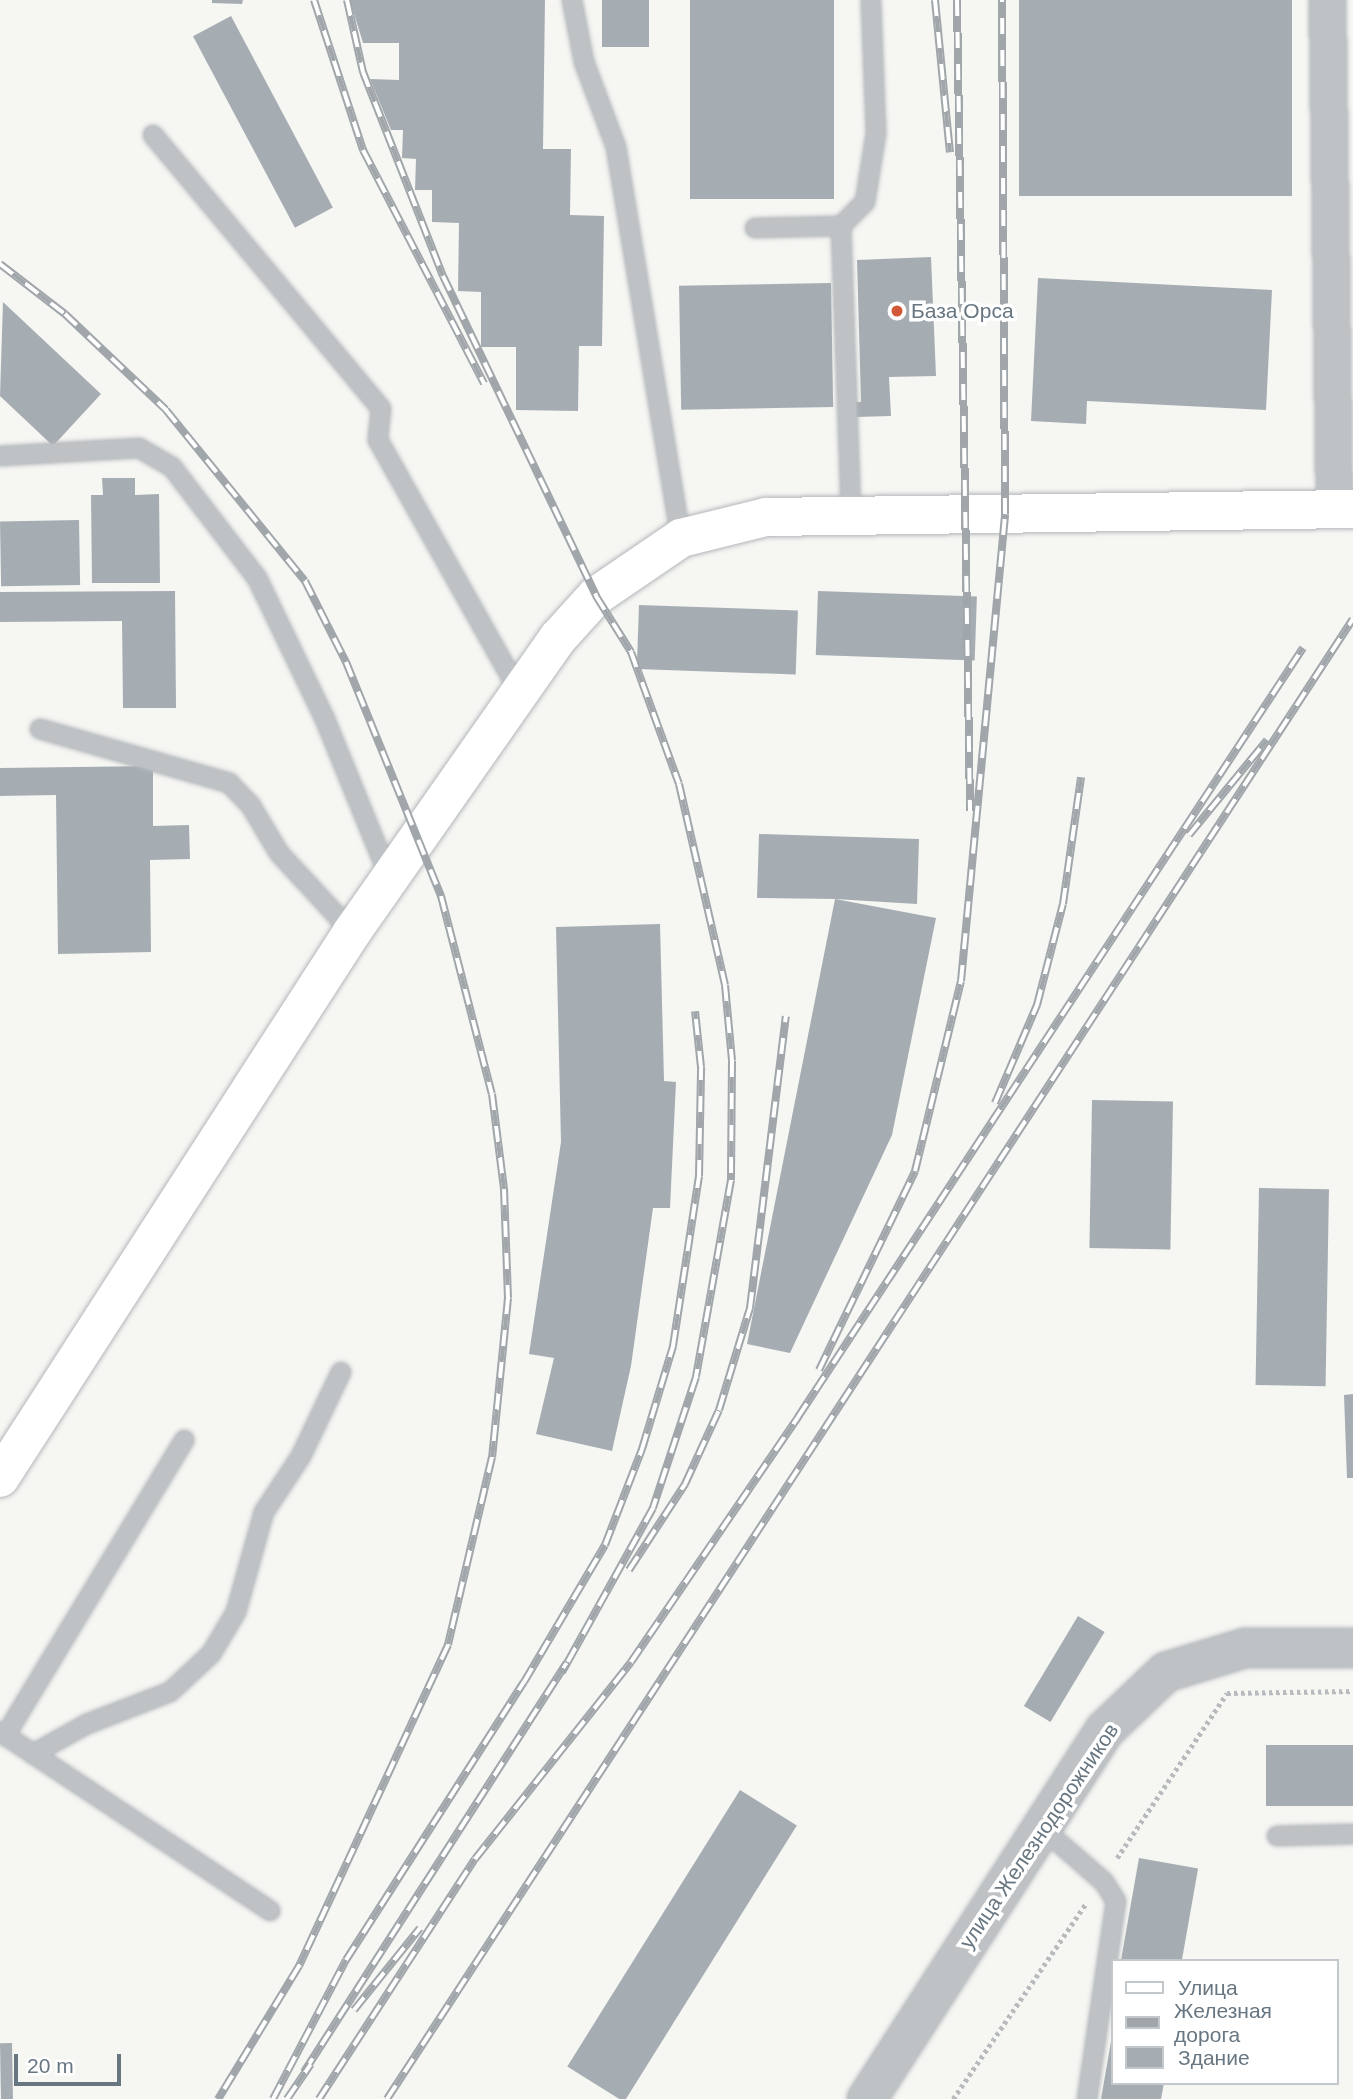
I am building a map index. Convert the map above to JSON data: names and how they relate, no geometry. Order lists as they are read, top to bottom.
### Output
{
  "streets": {
    "street": ["улица Железнодорожников"]
  },
  "places": ["База Орса"],
  "legend": ["Улица", "Железная дорога", "Здание"],
  "scale_bar": "20 m"
}
